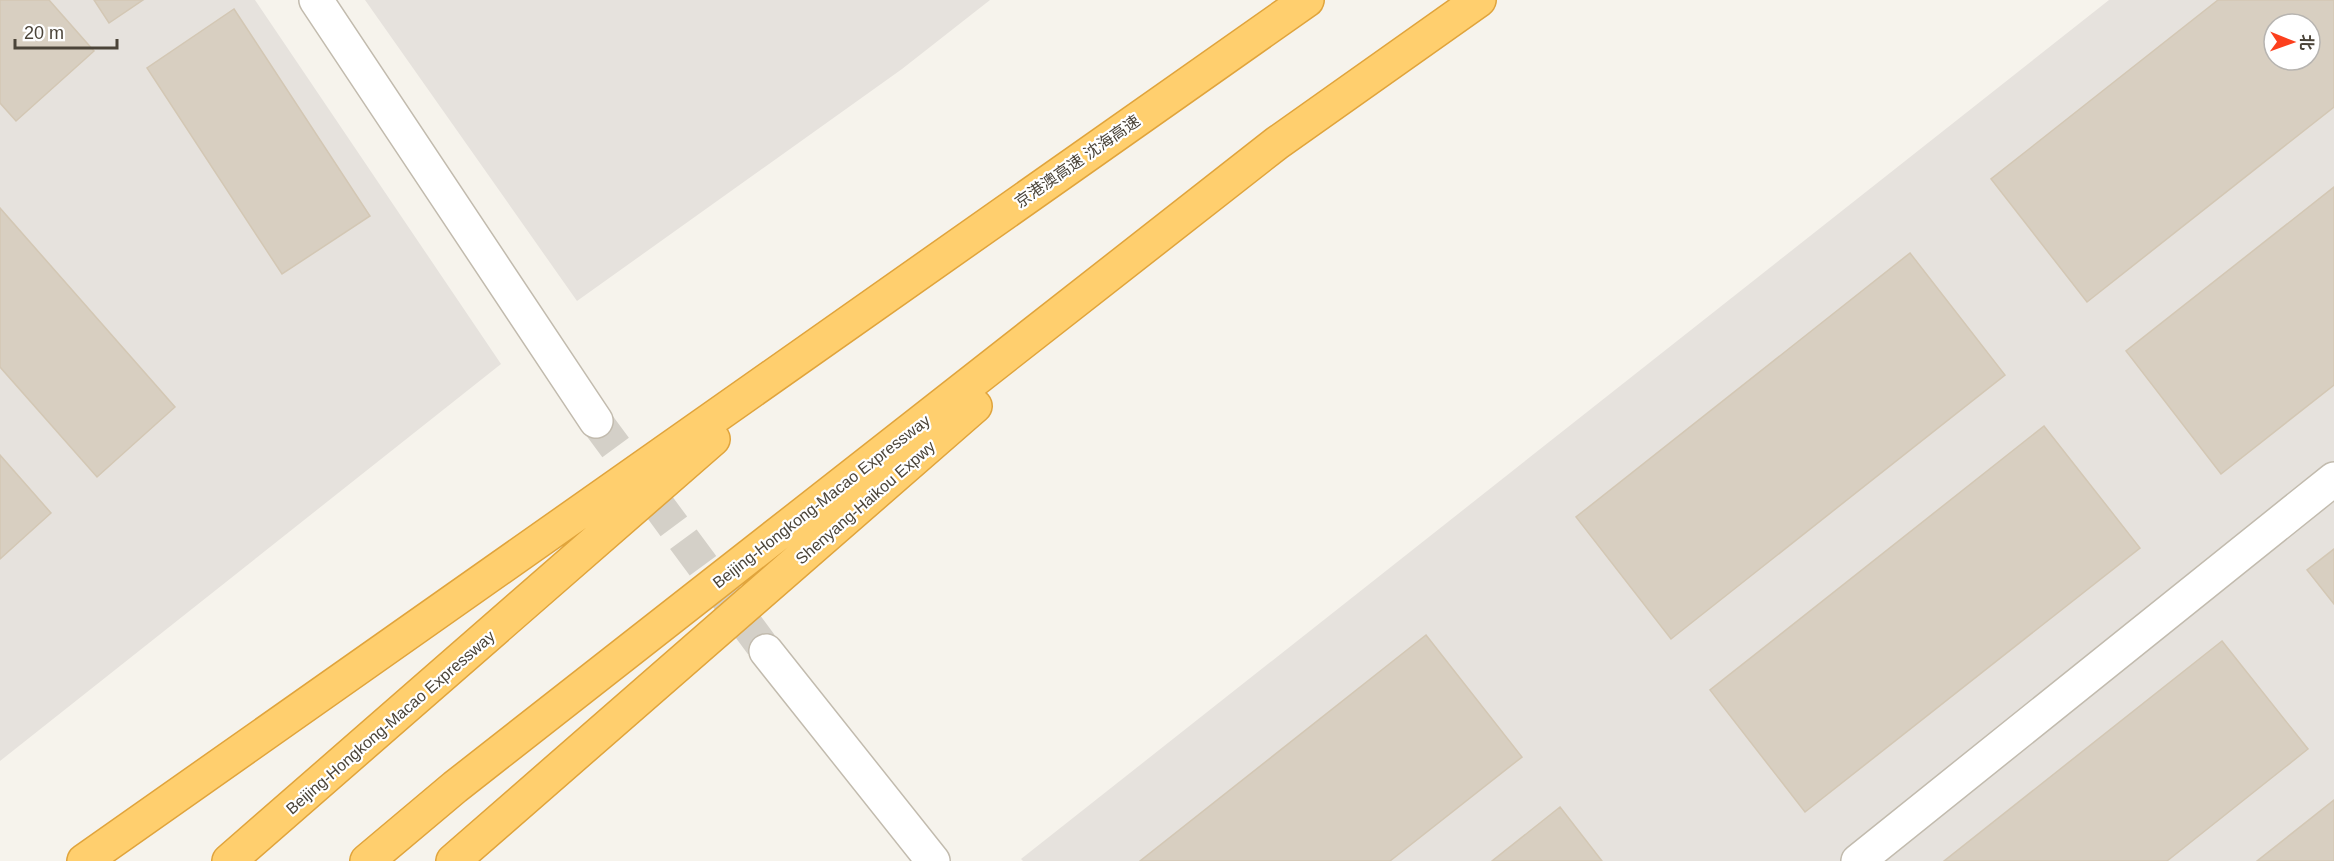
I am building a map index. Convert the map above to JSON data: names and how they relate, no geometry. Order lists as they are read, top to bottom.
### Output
{
  "streets": {
    "highway": ["京港澳高速 沈海高速", "Beijing-Hongkong-Macao Expressway", "Shenyang-Haikou Expwy"]
  },
  "crossings": [
    ["京港澳高速 沈海高速", "Beijing-Hongkong-Macao Expressway"],
    ["Beijing-Hongkong-Macao Expressway", "Shenyang-Haikou Expwy"]
  ],
  "scale_bar": "20 m",
  "north": "right"
}
